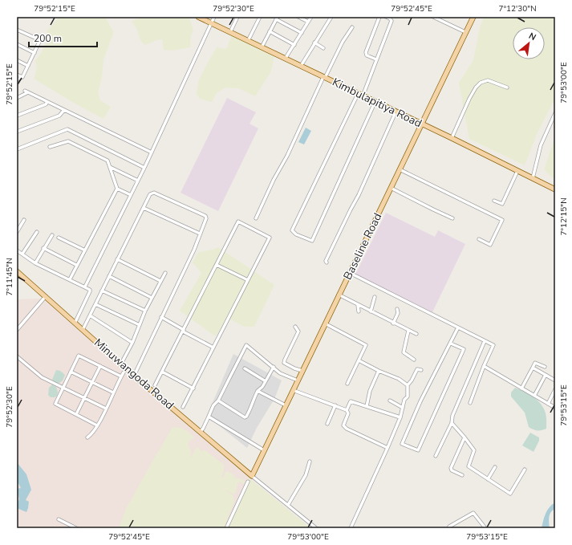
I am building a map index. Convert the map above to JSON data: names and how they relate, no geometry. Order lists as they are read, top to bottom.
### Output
{
  "streets": {
    "main road": ["Kimbulapitiya Road", "Baseline Road", "Minuwangoda Road"]
  },
  "crossings": [
    ["Kimbulapitiya Road", "Baseline Road"],
    ["Baseline Road", "Minuwangoda Road"]
  ],
  "scale_bar": "200 m",
  "north": "top right",
  "coordinates": [
    "79°52'15\"E",
    "79°52'30\"E",
    "79°52'45\"E",
    "7°12'30\"N",
    "79°53'00\"E",
    "7°12'15\"N",
    "7°11'45\"N",
    "79°53'15\"E"
  ]
}
